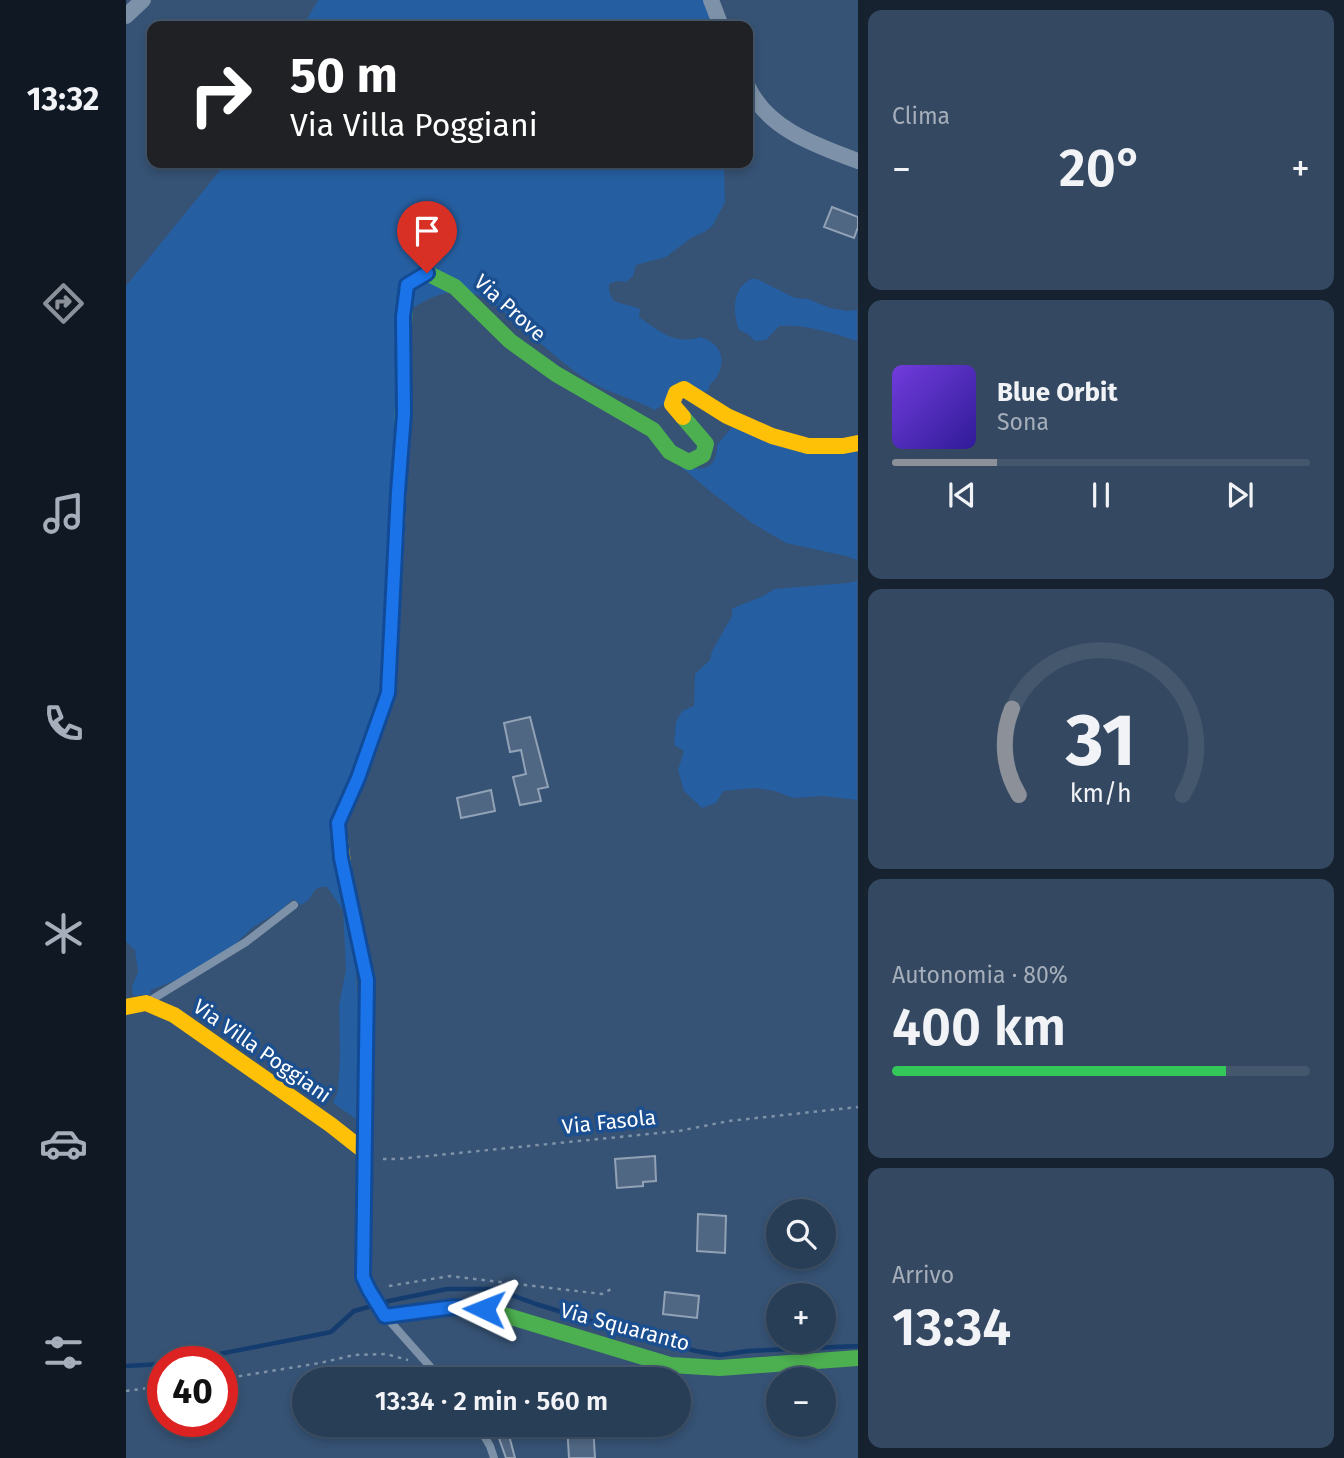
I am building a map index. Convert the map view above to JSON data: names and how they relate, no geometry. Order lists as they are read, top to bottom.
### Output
{
  "streets": {
    "street": ["Via Prove", "Via Villa Poggiani", "Via Squaranto"],
    "path": ["Via Fasola"]
  },
  "crossings": [
    ["Via Prove", "Via Villa Poggiani"],
    ["Via Prove", "Via Fasola"],
    ["Via Villa Poggiani", "Via Fasola"]
  ],
  "page": {
    "tabs": "13:32",
    "tile": [
      "Clima",
      ["Autonomia · 80%", "400 km"],
      ["Arrivo", "13:34"]
    ],
    "turn": ["50 m", "Via Villa Poggiani"],
    "heat": ["−", "20°", "+"],
    "song": ["Blue Orbit", "Sona"],
    "map_buttons": ["+", "−"],
    "limit": "40",
    "trip": "13:34 · 2 min · 560 m",
    "gauge": ["31", "km/h"]
  }
}
